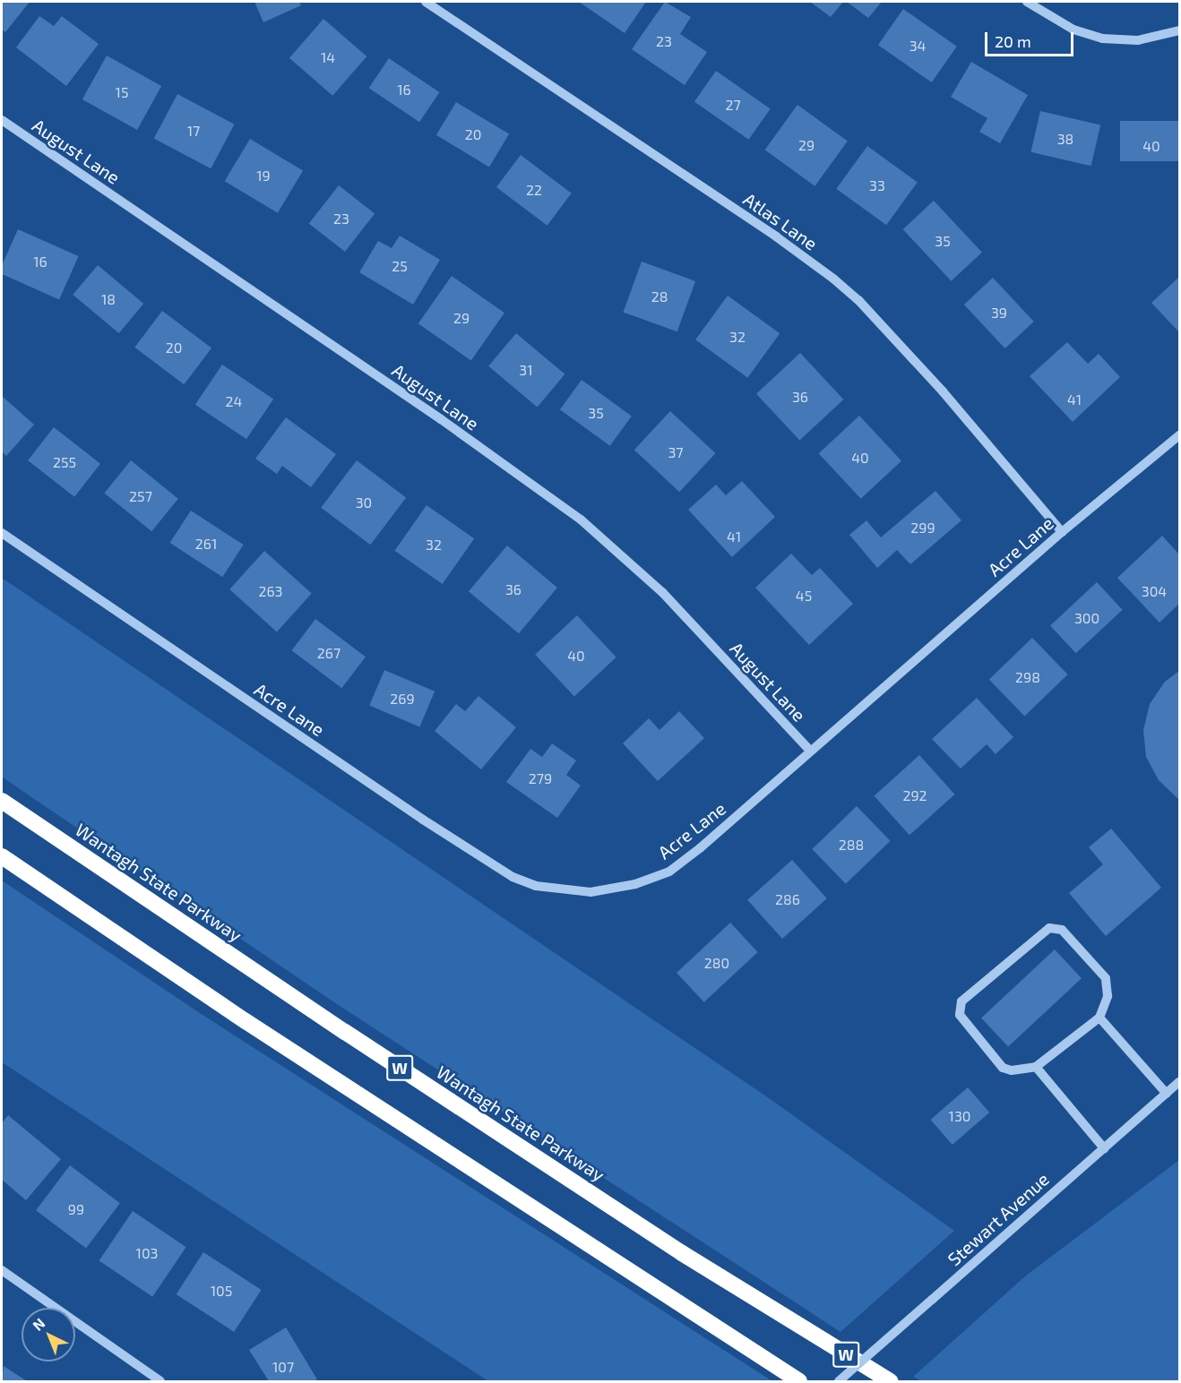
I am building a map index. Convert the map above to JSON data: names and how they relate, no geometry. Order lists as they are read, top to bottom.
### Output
{
  "streets": {
    "highway": ["Wantagh State Parkway", "W"],
    "street": [
      "August Lane",
      "Atlas Lane",
      "Acre Lane",
      "Stewart Avenue"
    ]
  },
  "crossings": [
    ["August Lane", "Acre Lane"],
    ["Atlas Lane", "Acre Lane"]
  ],
  "house_numbers": [
    "23",
    "34",
    "14",
    "16",
    "15",
    "27",
    "17",
    "20",
    "38",
    "29",
    "40",
    "19",
    "33",
    "22",
    "23",
    "35",
    "16",
    "25",
    "28",
    "18",
    "39",
    "29",
    "32",
    "20",
    "31",
    "36",
    "41",
    "24",
    "35",
    "37",
    "40",
    "255",
    "257",
    "30",
    "299",
    "41",
    "261",
    "32",
    "36",
    "263",
    "304",
    "45",
    "300",
    "267",
    "40",
    "298",
    "269",
    "279",
    "292",
    "288",
    "286",
    "280",
    "130",
    "99",
    "103",
    "105",
    "107"
  ],
  "scale_bar": "20 m",
  "north": "top left"
}
